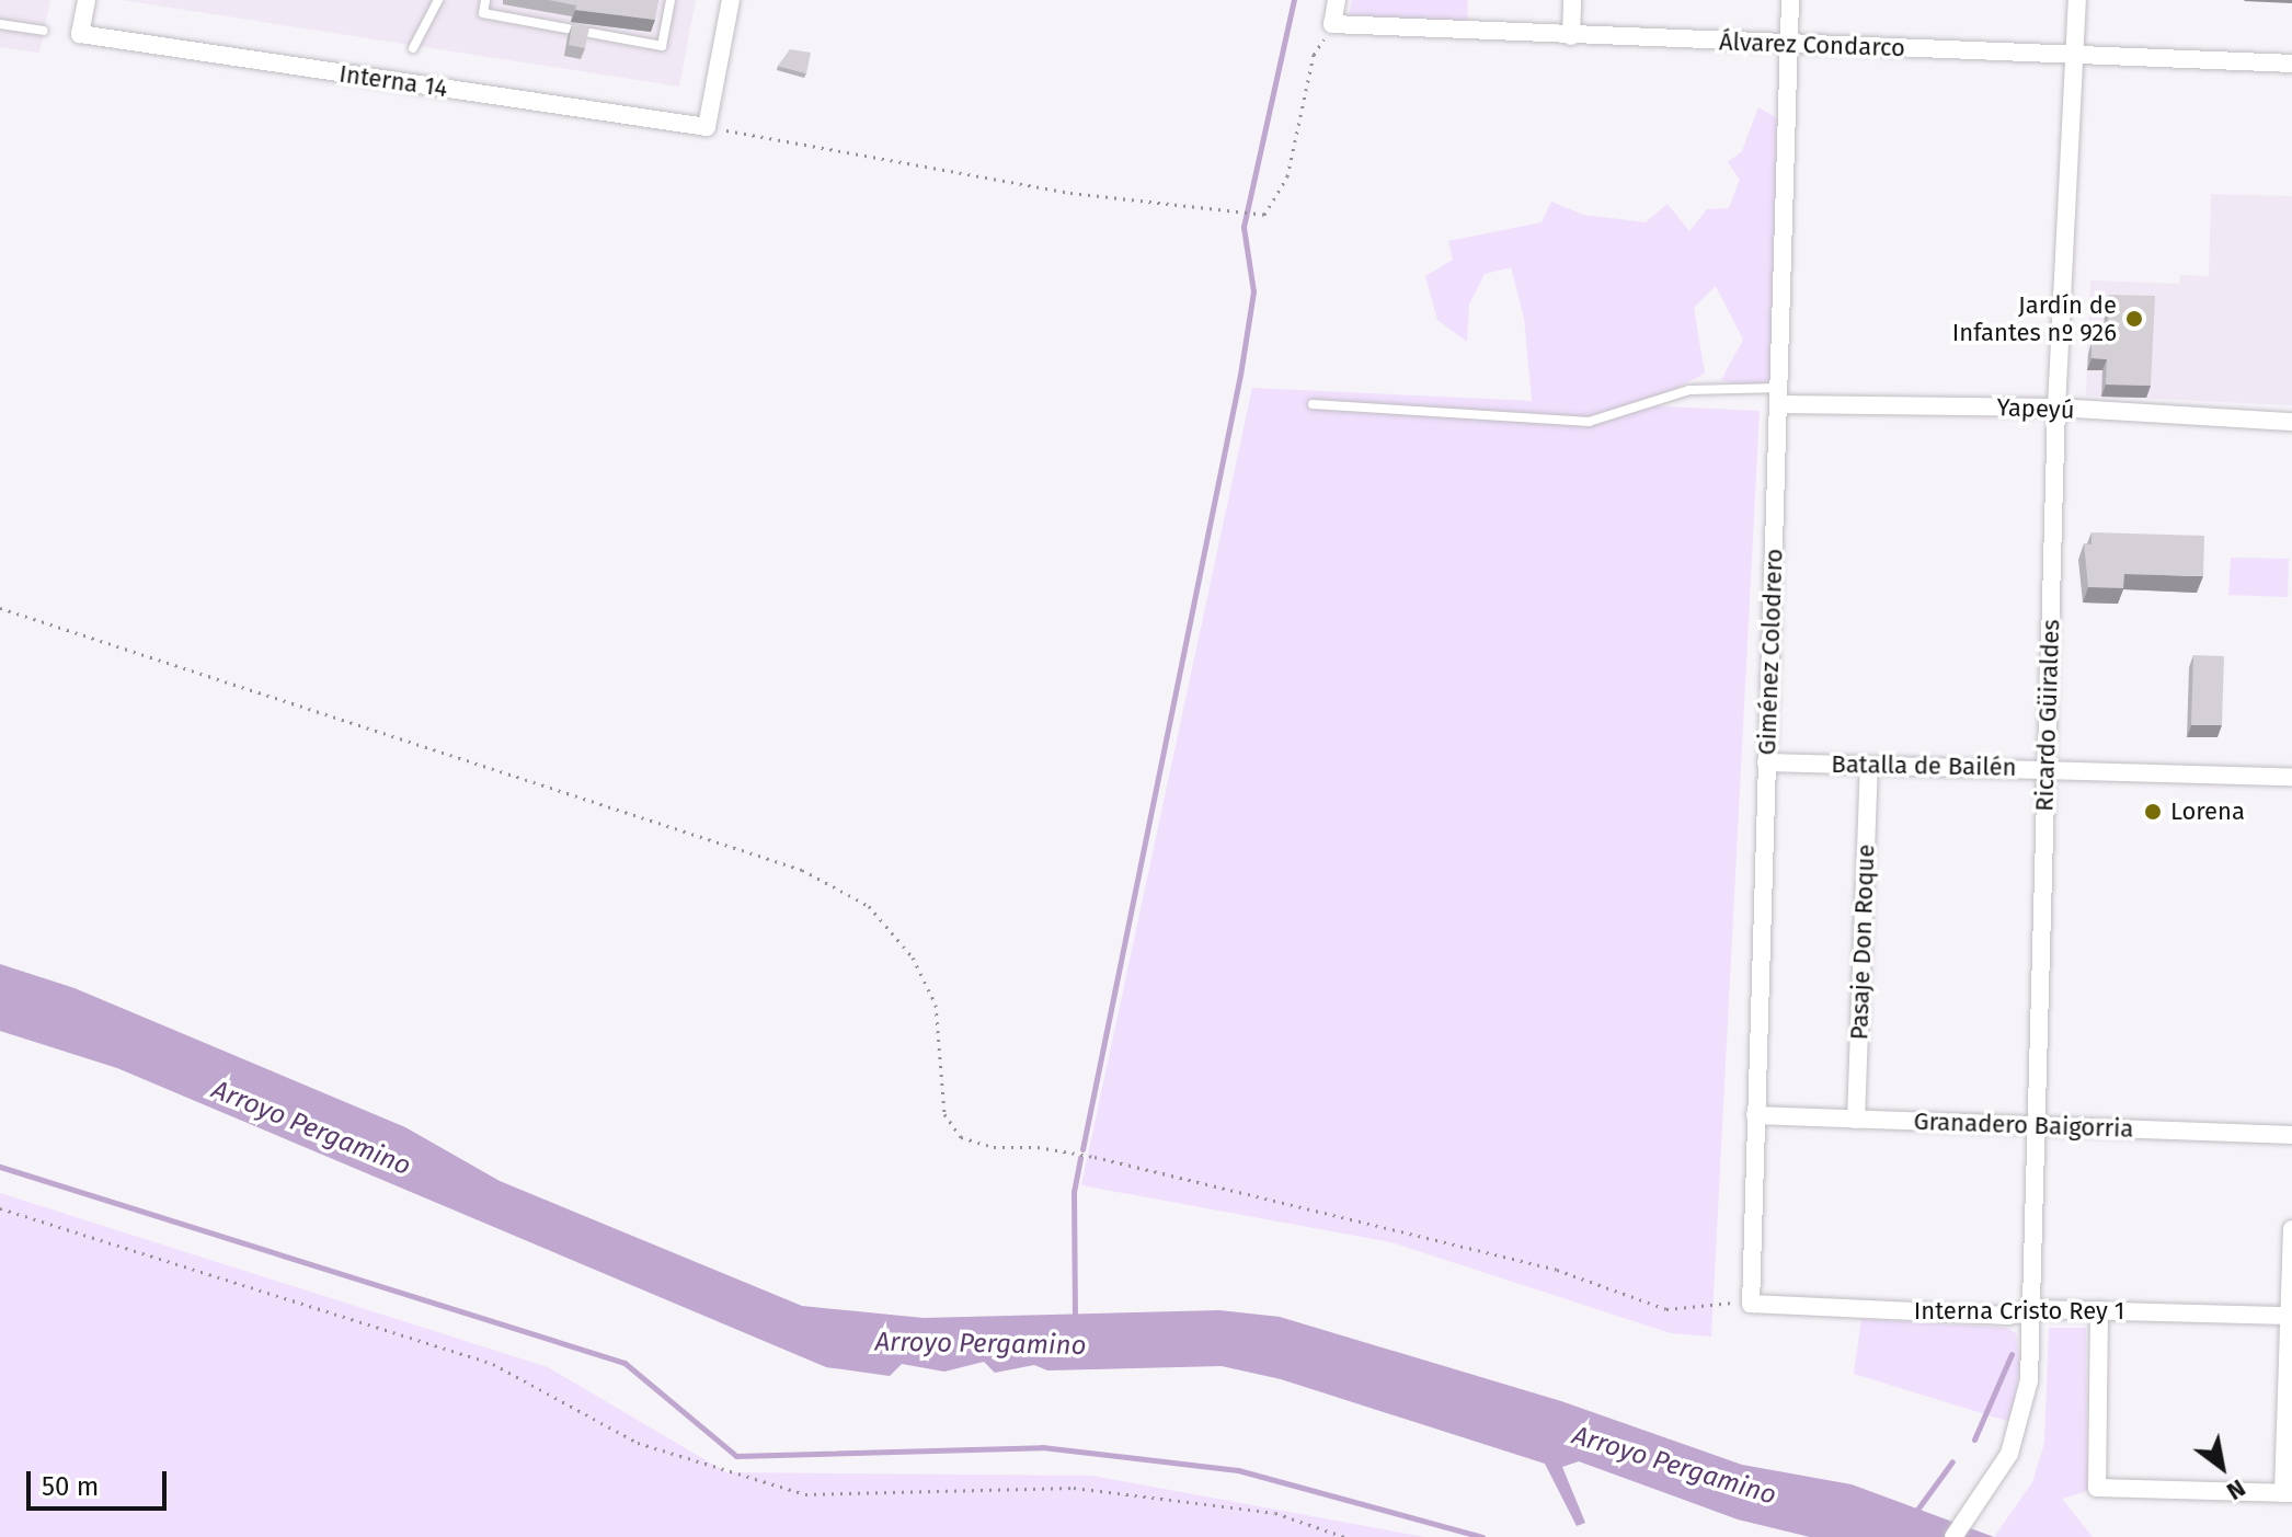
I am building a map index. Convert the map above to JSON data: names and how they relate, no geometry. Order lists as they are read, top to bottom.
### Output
{
  "streets": {
    "street": [
      "Álvarez Condarco",
      "Interna 14",
      "Yapeyú",
      "Giménez Colodrero",
      "Ricardo Güiraldes",
      "Batalla de Bailén",
      "Pasaje Don Roque",
      "Granadero Baigorria",
      "Interna Cristo Rey 1"
    ]
  },
  "crossings": [
    ["Álvarez Condarco", "Giménez Colodrero"],
    ["Álvarez Condarco", "Ricardo Güiraldes"],
    ["Yapeyú", "Giménez Colodrero"],
    ["Yapeyú", "Ricardo Güiraldes"],
    ["Giménez Colodrero", "Batalla de Bailén"],
    ["Giménez Colodrero", "Granadero Baigorria"],
    ["Giménez Colodrero", "Interna Cristo Rey 1"],
    ["Ricardo Güiraldes", "Batalla de Bailén"],
    ["Ricardo Güiraldes", "Granadero Baigorria"],
    ["Ricardo Güiraldes", "Interna Cristo Rey 1"],
    ["Batalla de Bailén", "Pasaje Don Roque"],
    ["Pasaje Don Roque", "Granadero Baigorria"]
  ],
  "water": ["Arroyo Pergamino"],
  "places": ["Jardín de Infantes nº 926", "Lorena"],
  "scale_bar": "50 m",
  "north": "bottom right"
}
